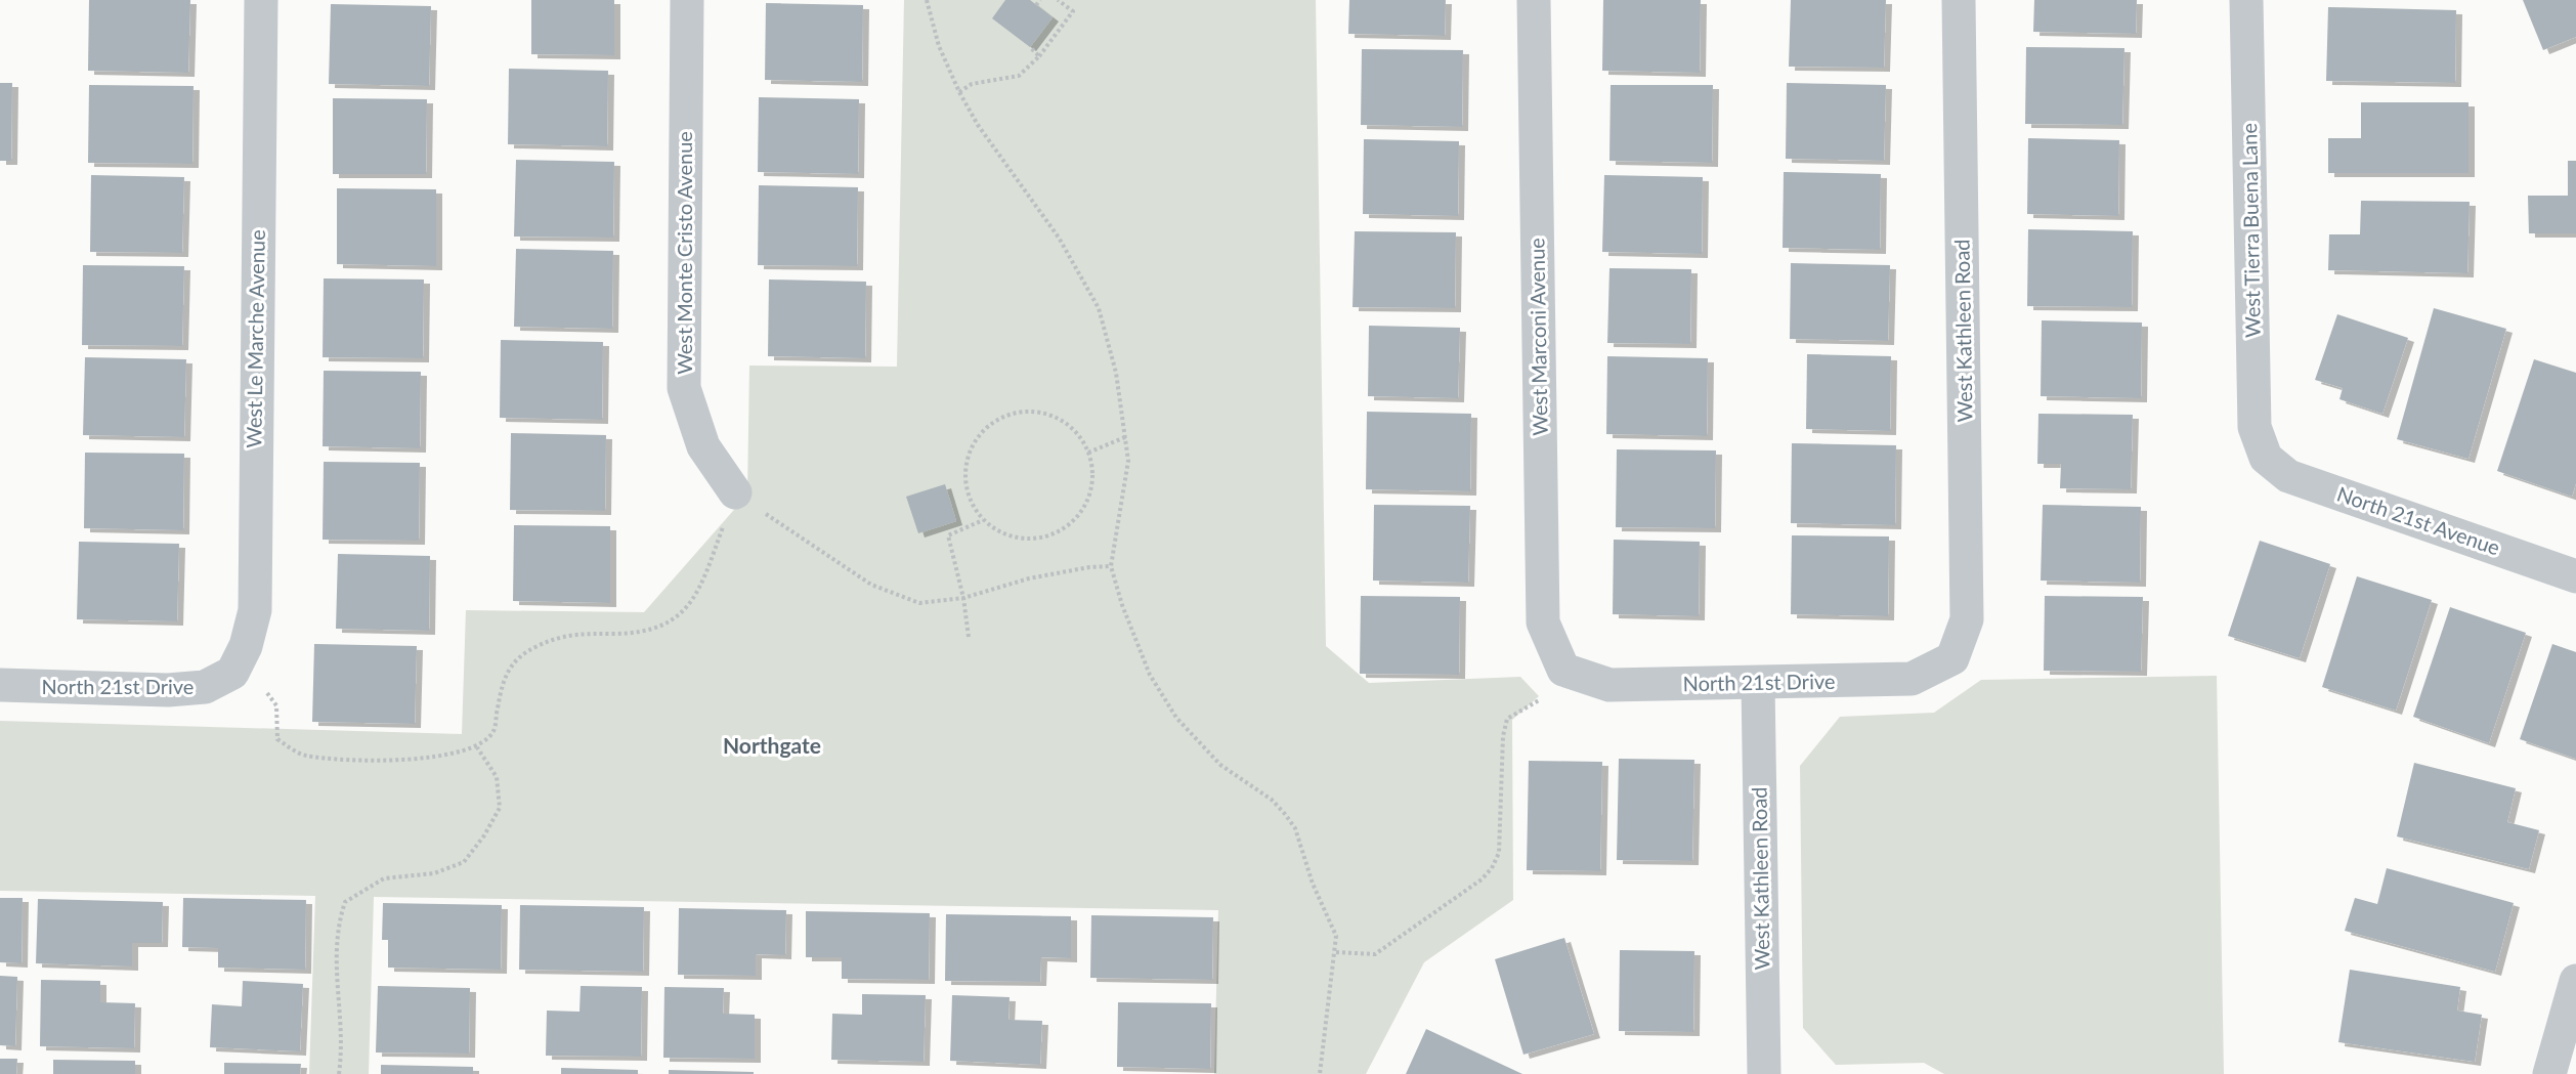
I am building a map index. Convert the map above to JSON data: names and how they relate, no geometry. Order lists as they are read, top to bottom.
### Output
{
  "streets": {
    "street": [
      "West Tierra Buena Lane",
      "West Monte Cristo Avenue",
      "West Kathleen Road",
      "West Marconi Avenue",
      "West Le Marche Avenue",
      "North 21st Avenue",
      "North 21st Drive"
    ]
  },
  "crossings": [
    ["West Tierra Buena Lane", "North 21st Avenue"],
    ["West Kathleen Road", "North 21st Drive"],
    ["West Marconi Avenue", "North 21st Drive"],
    ["West Le Marche Avenue", "North 21st Drive"]
  ],
  "districts": ["Northgate"]
}
